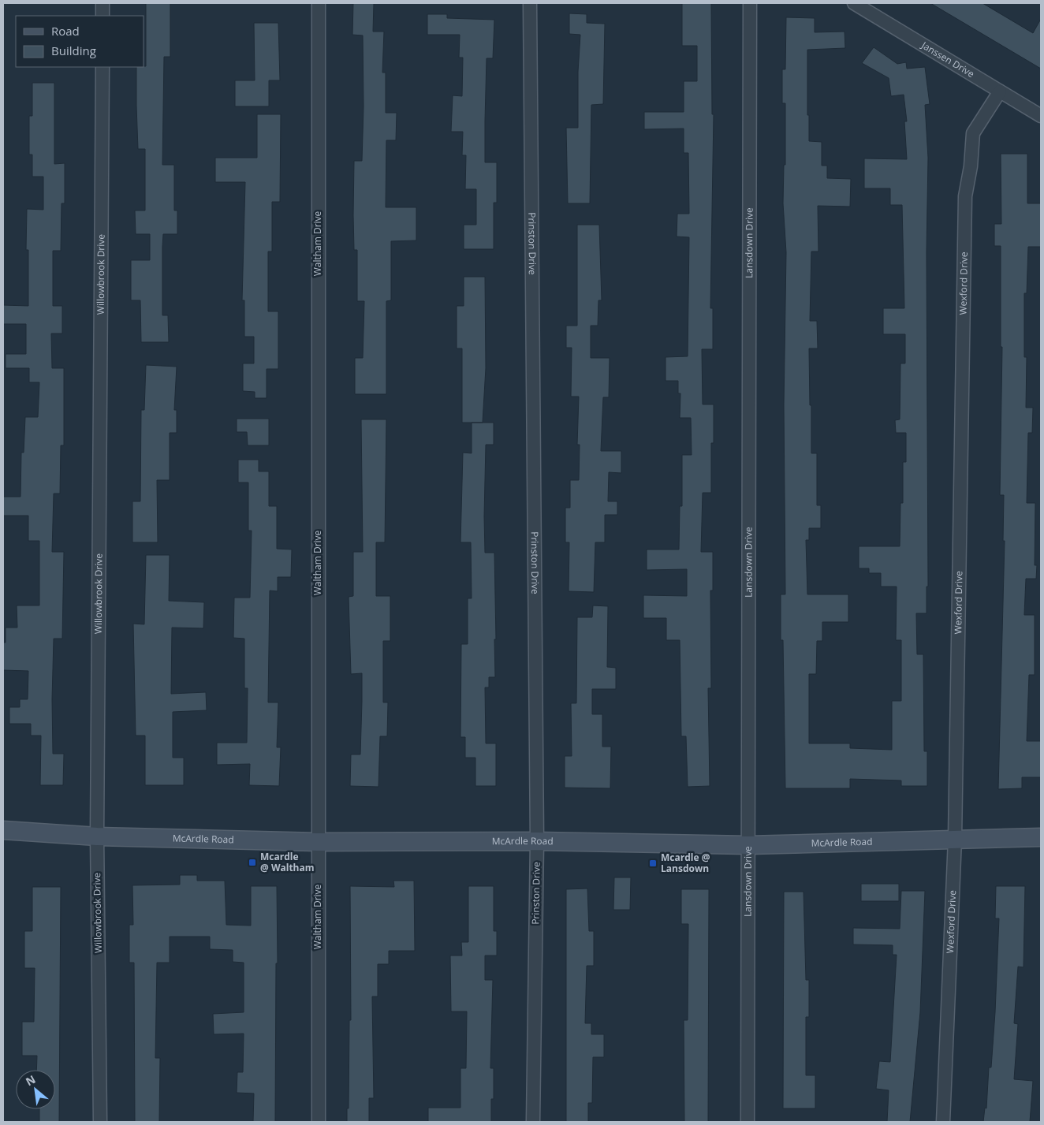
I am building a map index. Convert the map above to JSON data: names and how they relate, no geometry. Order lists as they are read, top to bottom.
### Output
{
  "streets": {
    "main road": ["McArdle Road"],
    "street": [
      "Janssen Drive",
      "Waltham Drive",
      "Prinston Drive",
      "Lansdown Drive",
      "Willowbrook Drive",
      "Wexford Drive"
    ]
  },
  "crossings": [
    ["Janssen Drive", "Wexford Drive"],
    ["Waltham Drive", "McArdle Road"],
    ["Prinston Drive", "McArdle Road"],
    ["Lansdown Drive", "McArdle Road"],
    ["Willowbrook Drive", "McArdle Road"],
    ["Wexford Drive", "McArdle Road"]
  ],
  "places": {
    "transit": ["Mcardle @ Waltham", "Mcardle @ Lansdown"]
  },
  "legend": ["Road", "Building"],
  "north": "top left"
}
